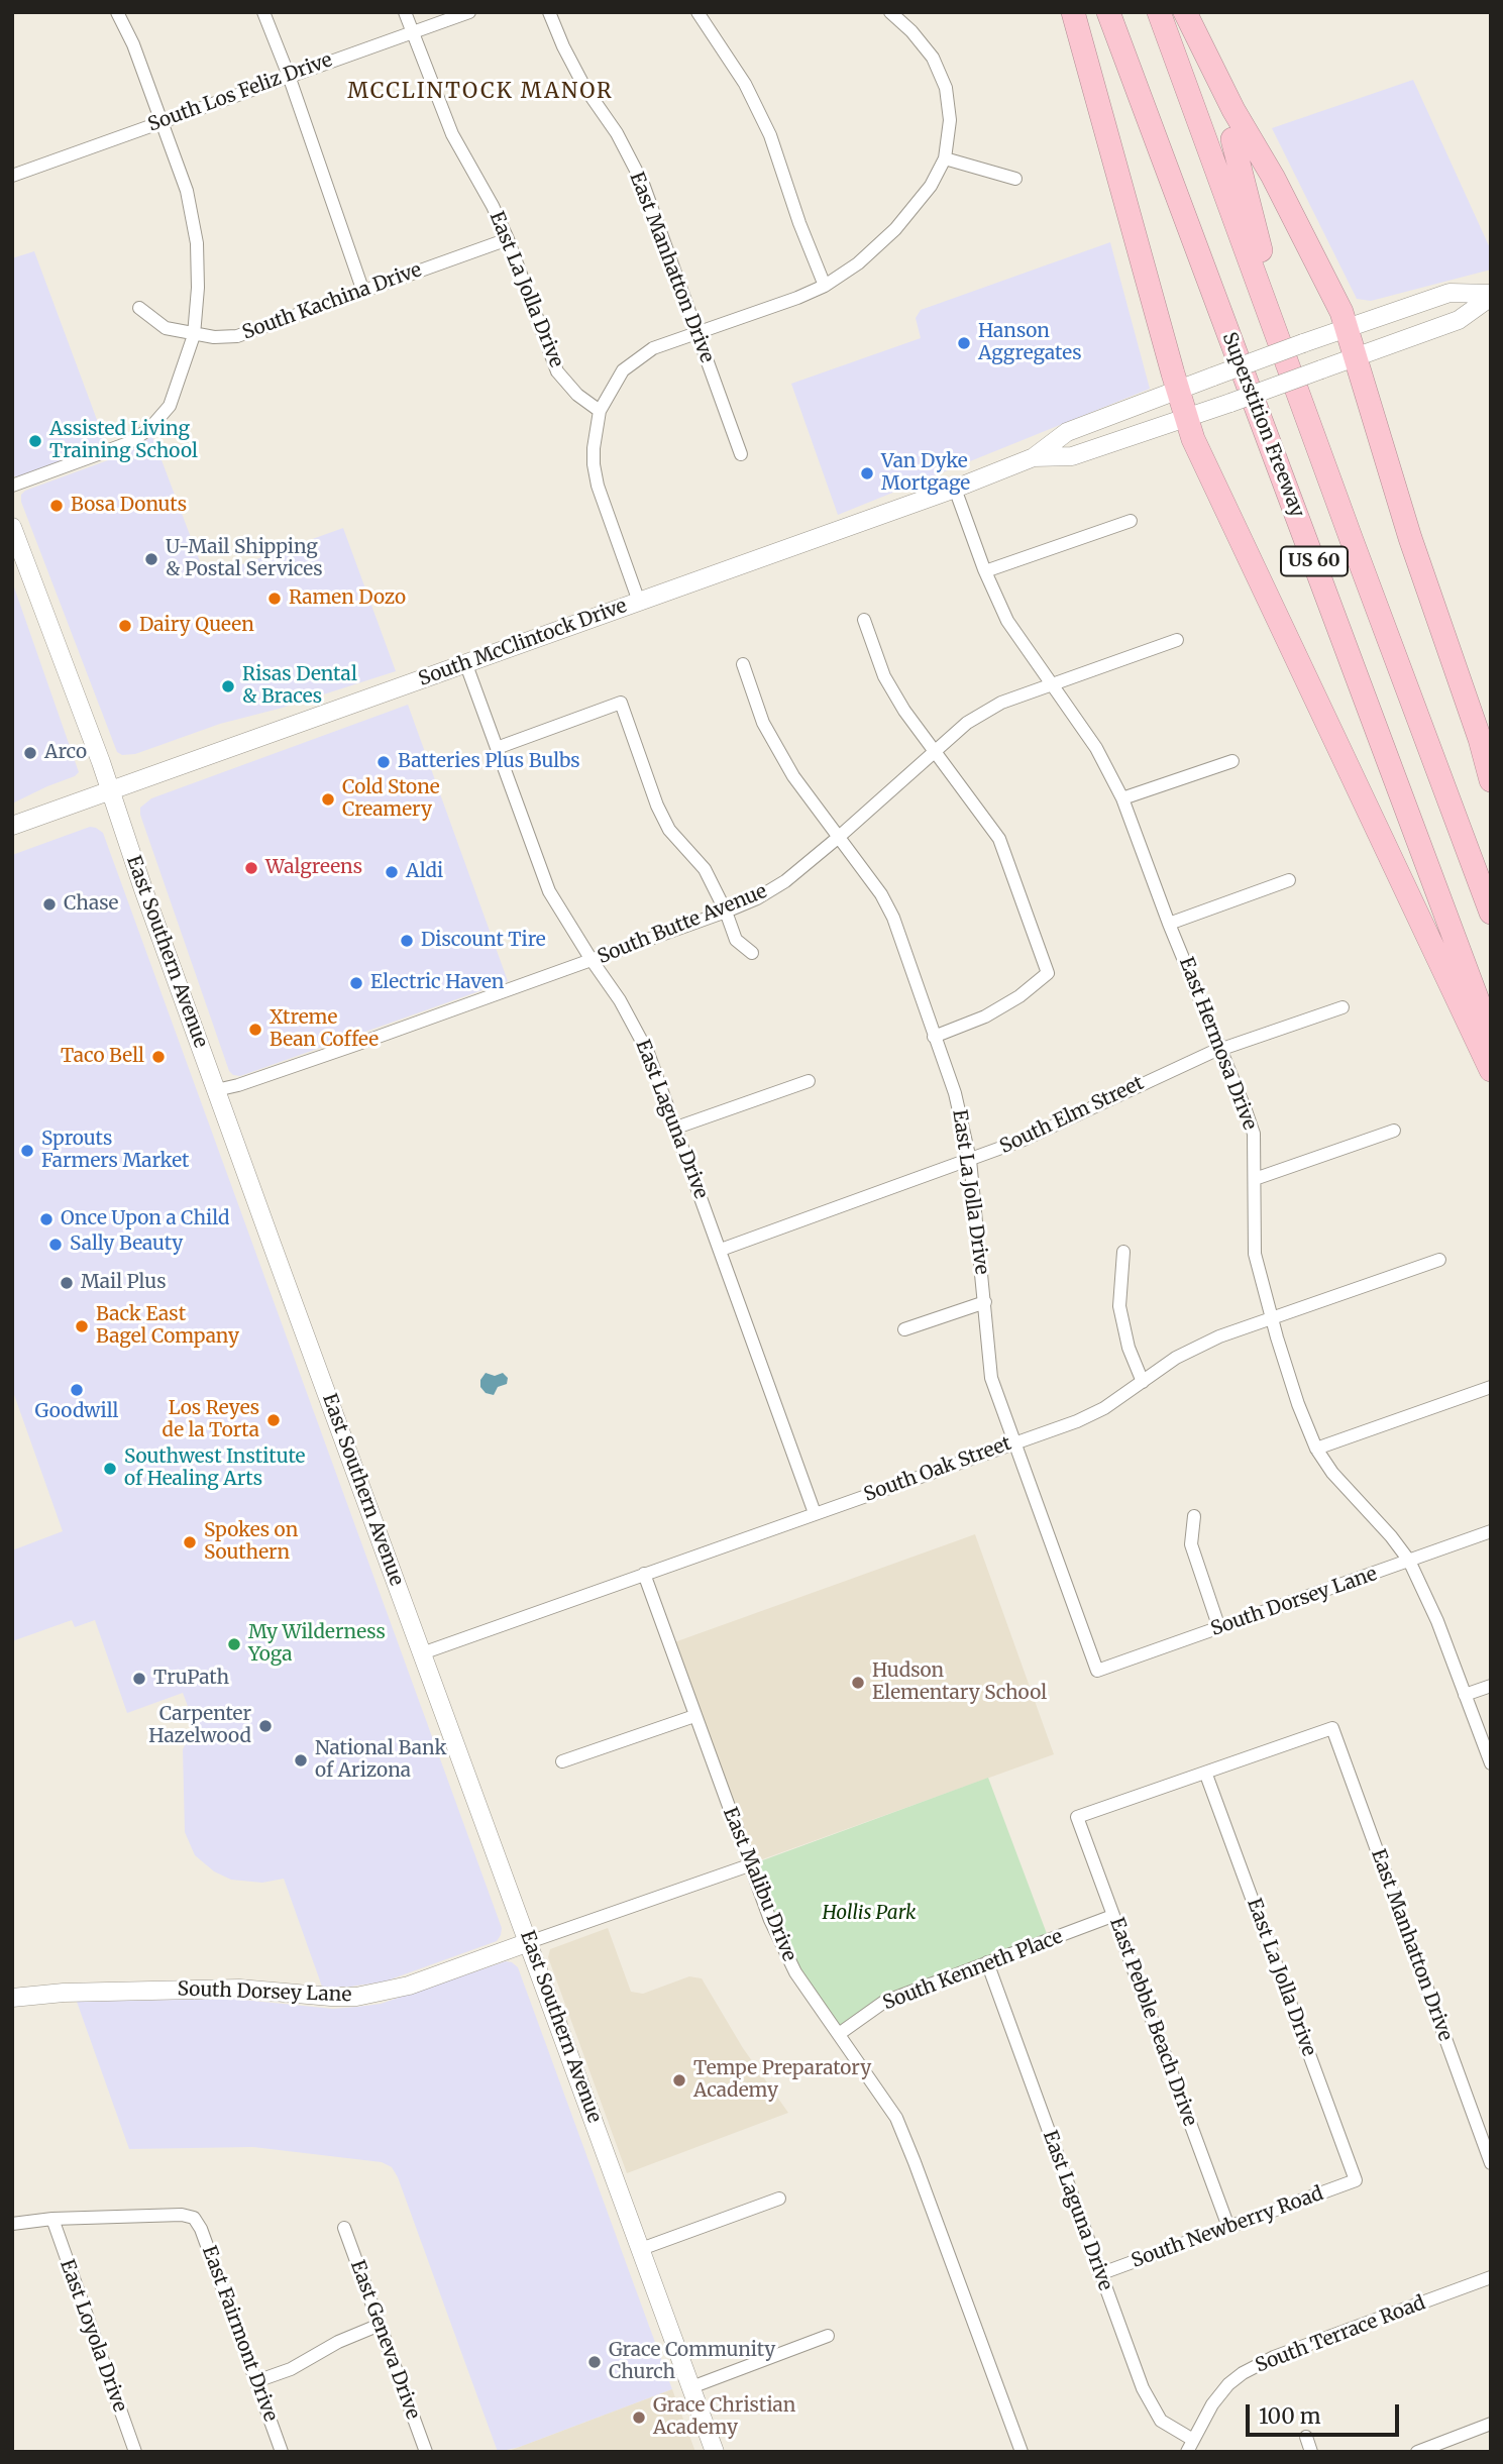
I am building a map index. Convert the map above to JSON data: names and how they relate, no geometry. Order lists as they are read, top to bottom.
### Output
{
  "streets": {
    "highway": ["Superstition Freeway", "US 60"],
    "main road": ["South McClintock Drive", "East Southern Avenue", "South Dorsey Lane"],
    "street": [
      "South Los Feliz Drive",
      "East Manhatton Drive",
      "East La Jolla Drive",
      "South Kachina Drive",
      "South Butte Avenue",
      "East Hermosa Drive",
      "South Elm Street",
      "East Laguna Drive",
      "South Oak Street",
      "East Malibu Drive",
      "South Kenneth Place",
      "East Pebble Beach Drive",
      "South Newberry Road",
      "East Fairmont Drive",
      "South Terrace Road",
      "East Loyola Drive",
      "East Geneva Drive"
    ]
  },
  "crossings": [
    ["South Los Feliz Drive", "East La Jolla Drive"],
    ["East Manhatton Drive", "East La Jolla Drive"],
    ["East Manhatton Drive", "East Pebble Beach Drive"],
    ["East La Jolla Drive", "South Kachina Drive"],
    ["East La Jolla Drive", "South Butte Avenue"],
    ["East La Jolla Drive", "South Elm Street"],
    ["East La Jolla Drive", "South Oak Street"],
    ["East La Jolla Drive", "South Dorsey Lane"],
    ["East La Jolla Drive", "East Pebble Beach Drive"],
    ["East La Jolla Drive", "South Newberry Road"],
    ["South McClintock Drive", "East Southern Avenue"],
    ["South McClintock Drive", "East Hermosa Drive"],
    ["South McClintock Drive", "East Laguna Drive"],
    ["South Butte Avenue", "East Southern Avenue"],
    ["South Butte Avenue", "East Hermosa Drive"],
    ["South Butte Avenue", "East Laguna Drive"],
    ["East Southern Avenue", "South Oak Street"],
    ["East Southern Avenue", "South Dorsey Lane"],
    ["East Hermosa Drive", "South Elm Street"],
    ["East Hermosa Drive", "South Oak Street"],
    ["East Hermosa Drive", "South Dorsey Lane"],
    ["South Elm Street", "East Laguna Drive"],
    ["East Laguna Drive", "South Oak Street"],
    ["East Laguna Drive", "South Kenneth Place"],
    ["East Laguna Drive", "South Newberry Road"],
    ["East Laguna Drive", "South Terrace Road"],
    ["South Oak Street", "East Malibu Drive"],
    ["South Dorsey Lane", "East Malibu Drive"],
    ["East Malibu Drive", "South Kenneth Place"],
    ["South Kenneth Place", "East Pebble Beach Drive"],
    ["East Pebble Beach Drive", "South Newberry Road"],
    ["East Fairmont Drive", "East Loyola Drive"]
  ],
  "districts": ["MCCLINTOCK MANOR"],
  "parks": ["Hollis Park"],
  "places": [
    "Hanson Aggregates",
    "Assisted Living Training School",
    "Van Dyke Mortgage",
    "Bosa Donuts",
    "U-Mail Shipping & Postal Services",
    "Ramen Dozo",
    "Dairy Queen",
    "Risas Dental & Braces",
    "Arco",
    "Batteries Plus Bulbs",
    "Cold Stone Creamery",
    "Walgreens",
    "Aldi",
    "Chase",
    "Discount Tire",
    "Electric Haven",
    "Xtreme Bean Coffee",
    "Taco Bell",
    "Sprouts Farmers Market",
    "Once Upon a Child",
    "Sally Beauty",
    "Mail Plus",
    "Back East Bagel Company",
    "Goodwill",
    "Los Reyes de la Torta",
    "Southwest Institute of Healing Arts",
    "Spokes on Southern",
    "My Wilderness Yoga",
    "TruPath",
    "Hudson Elementary School",
    "Carpenter Hazelwood",
    "National Bank of Arizona",
    "Tempe Preparatory Academy",
    "Grace Community Church",
    "Grace Christian Academy"
  ],
  "scale_bar": "100 m"
}
